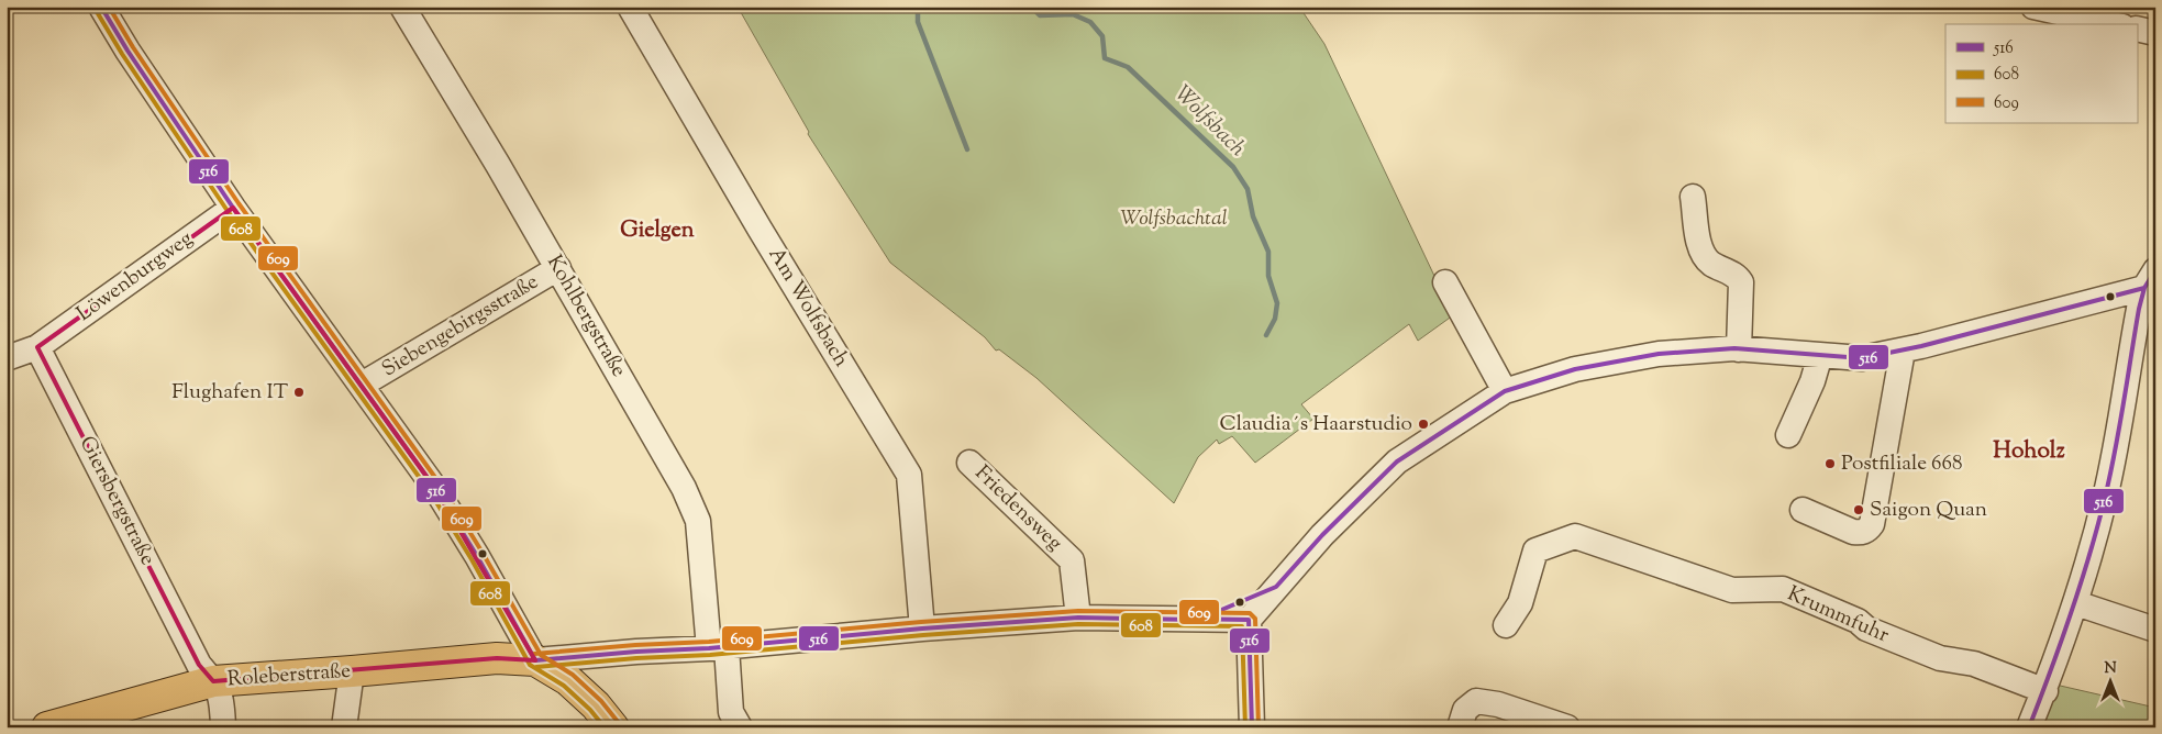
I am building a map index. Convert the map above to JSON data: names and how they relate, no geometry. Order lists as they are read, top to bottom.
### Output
{
  "streets": {
    "main road": ["Siebengebirgsstraße", "Roleberstraße"],
    "street": [
      "Löwenburgweg",
      "Am Wolfsbach",
      "Kohlbergstraße",
      "Giersbergstraße",
      "Friedensweg",
      "Krummfuhr"
    ]
  },
  "crossings": [
    ["Löwenburgweg", "Siebengebirgsstraße"],
    ["Löwenburgweg", "Giersbergstraße"],
    ["Kohlbergstraße", "Siebengebirgsstraße"],
    ["Siebengebirgsstraße", "Roleberstraße"],
    ["Giersbergstraße", "Roleberstraße"]
  ],
  "districts": ["Gielgen", "Hoholz"],
  "water": ["Wolfsbach"],
  "parks": ["Wolfsbachtal"],
  "places": [
    "Flughafen IT",
    "Claudia´s Haarstudio",
    "Postfiliale 668",
    "Saigon Quan"
  ],
  "lines": ["transit line 516", "transit line 609", "transit line 608"],
  "legend": ["516", "608", "609"],
  "north": "top"
}
